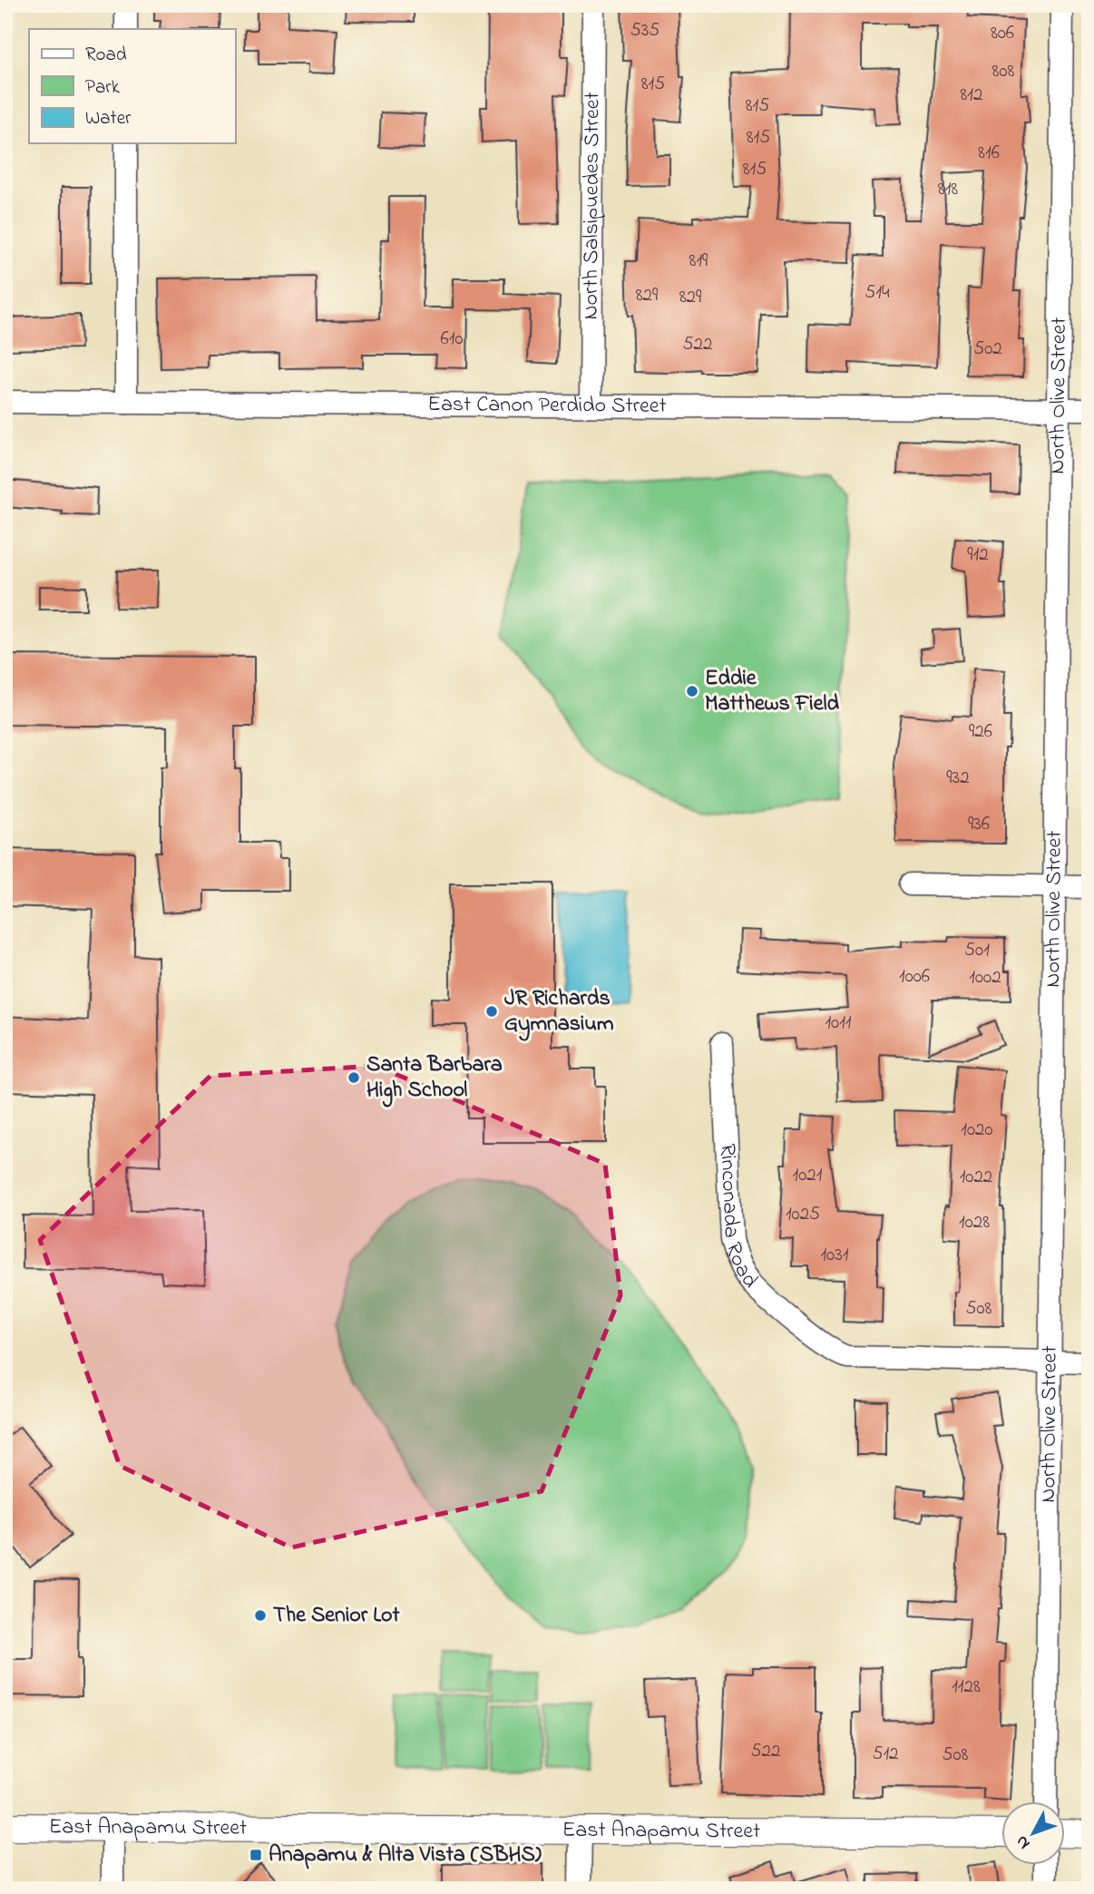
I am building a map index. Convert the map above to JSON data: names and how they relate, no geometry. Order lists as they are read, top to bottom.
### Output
{
  "streets": {
    "main road": ["East Anapamu Street"],
    "street": [
      "North Salsipuedes Street",
      "North Olive Street",
      "East Canon Perdido Street",
      "Rinconada Road"
    ]
  },
  "crossings": [
    ["North Salsipuedes Street", "East Canon Perdido Street"],
    ["North Olive Street", "East Canon Perdido Street"],
    ["North Olive Street", "Rinconada Road"]
  ],
  "places": {
    "other": [
      "Eddie Matthews Field",
      "JR Richards Gymnasium",
      "Santa Barbara High School",
      "The Senior Lot"
    ],
    "transit": ["Anapamu & Alta Vista (SBHS)"]
  },
  "house_numbers": [
    "535",
    "806",
    "808",
    "815",
    "812",
    "815",
    "815",
    "816",
    "815",
    "818",
    "819",
    "514",
    "829",
    "829",
    "610",
    "522",
    "502",
    "912",
    "926",
    "932",
    "936",
    "501",
    "1006",
    "1002",
    "1011",
    "1020",
    "1021",
    "1022",
    "1025",
    "1028",
    "1031",
    "508",
    "1128",
    "522",
    "512",
    "508"
  ],
  "legend": ["Road", "Park", "Water"],
  "north": "bottom left"
}
